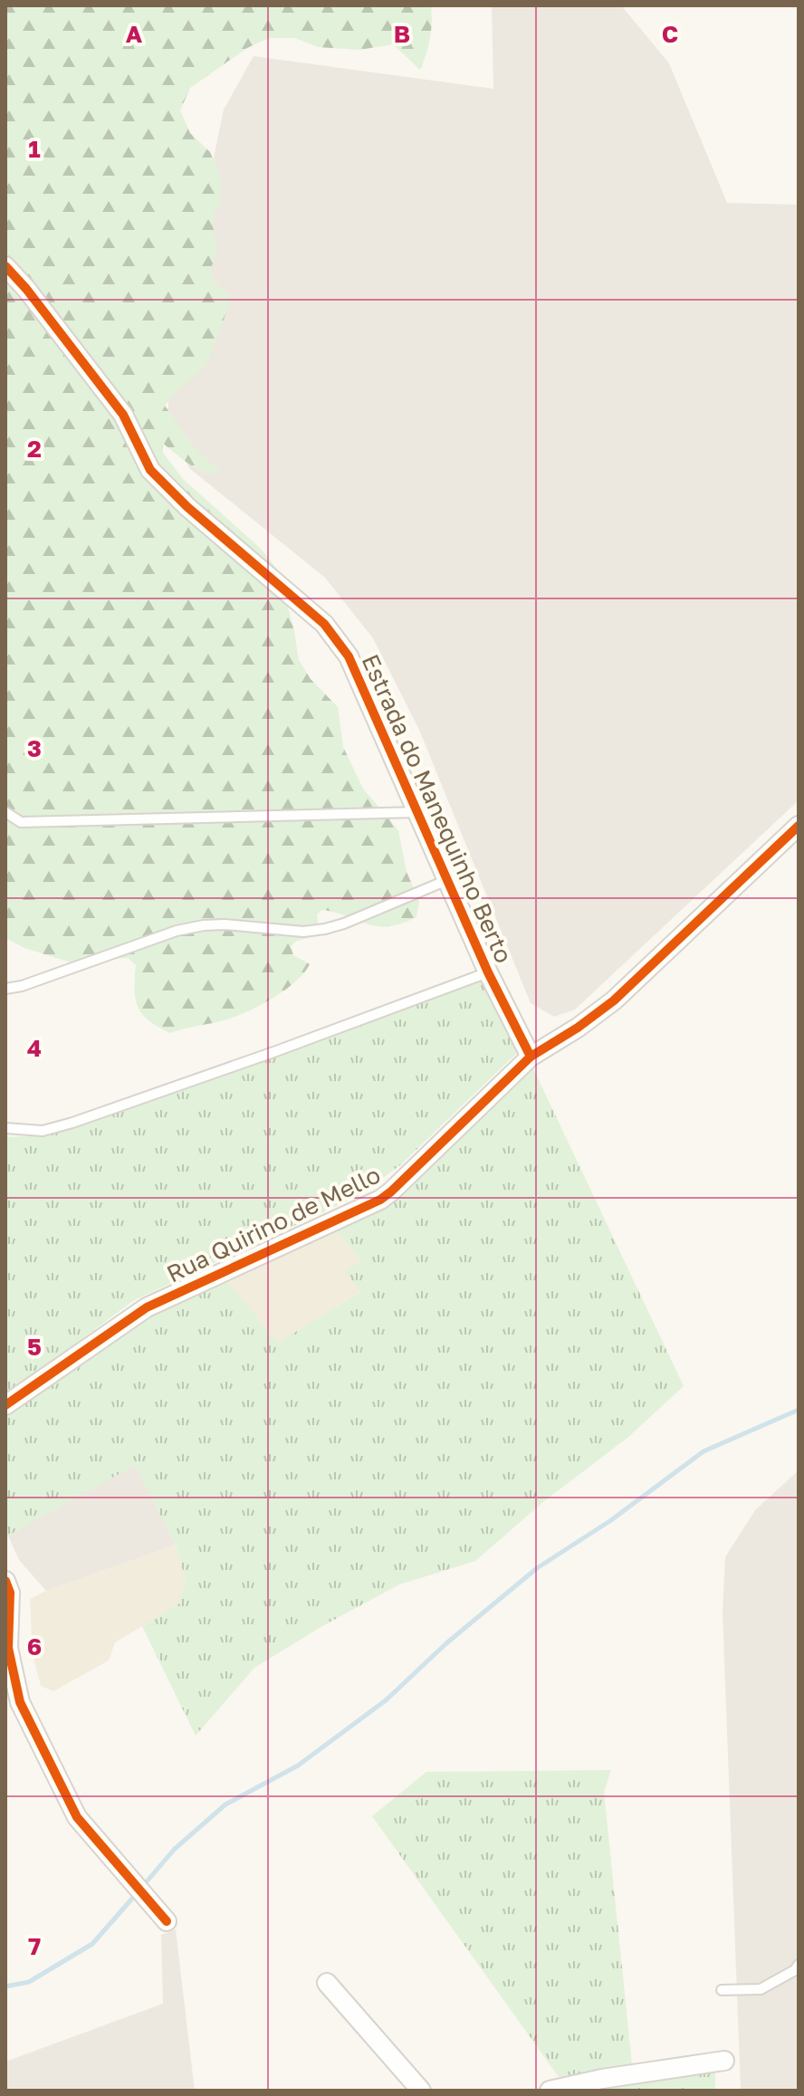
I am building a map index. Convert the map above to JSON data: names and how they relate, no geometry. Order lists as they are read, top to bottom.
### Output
{
  "streets": {
    "street": ["Estrada do Manequinho Berto", "Rua Quirino de Mello"]
  },
  "crossings": [
    ["Estrada do Manequinho Berto", "Rua Quirino de Mello"]
  ],
  "grid": {
    "columns": ["A", "B", "C"],
    "rows": [
      "1",
      "2",
      "3",
      "4",
      "5",
      "6",
      "7"
    ]
  }
}
